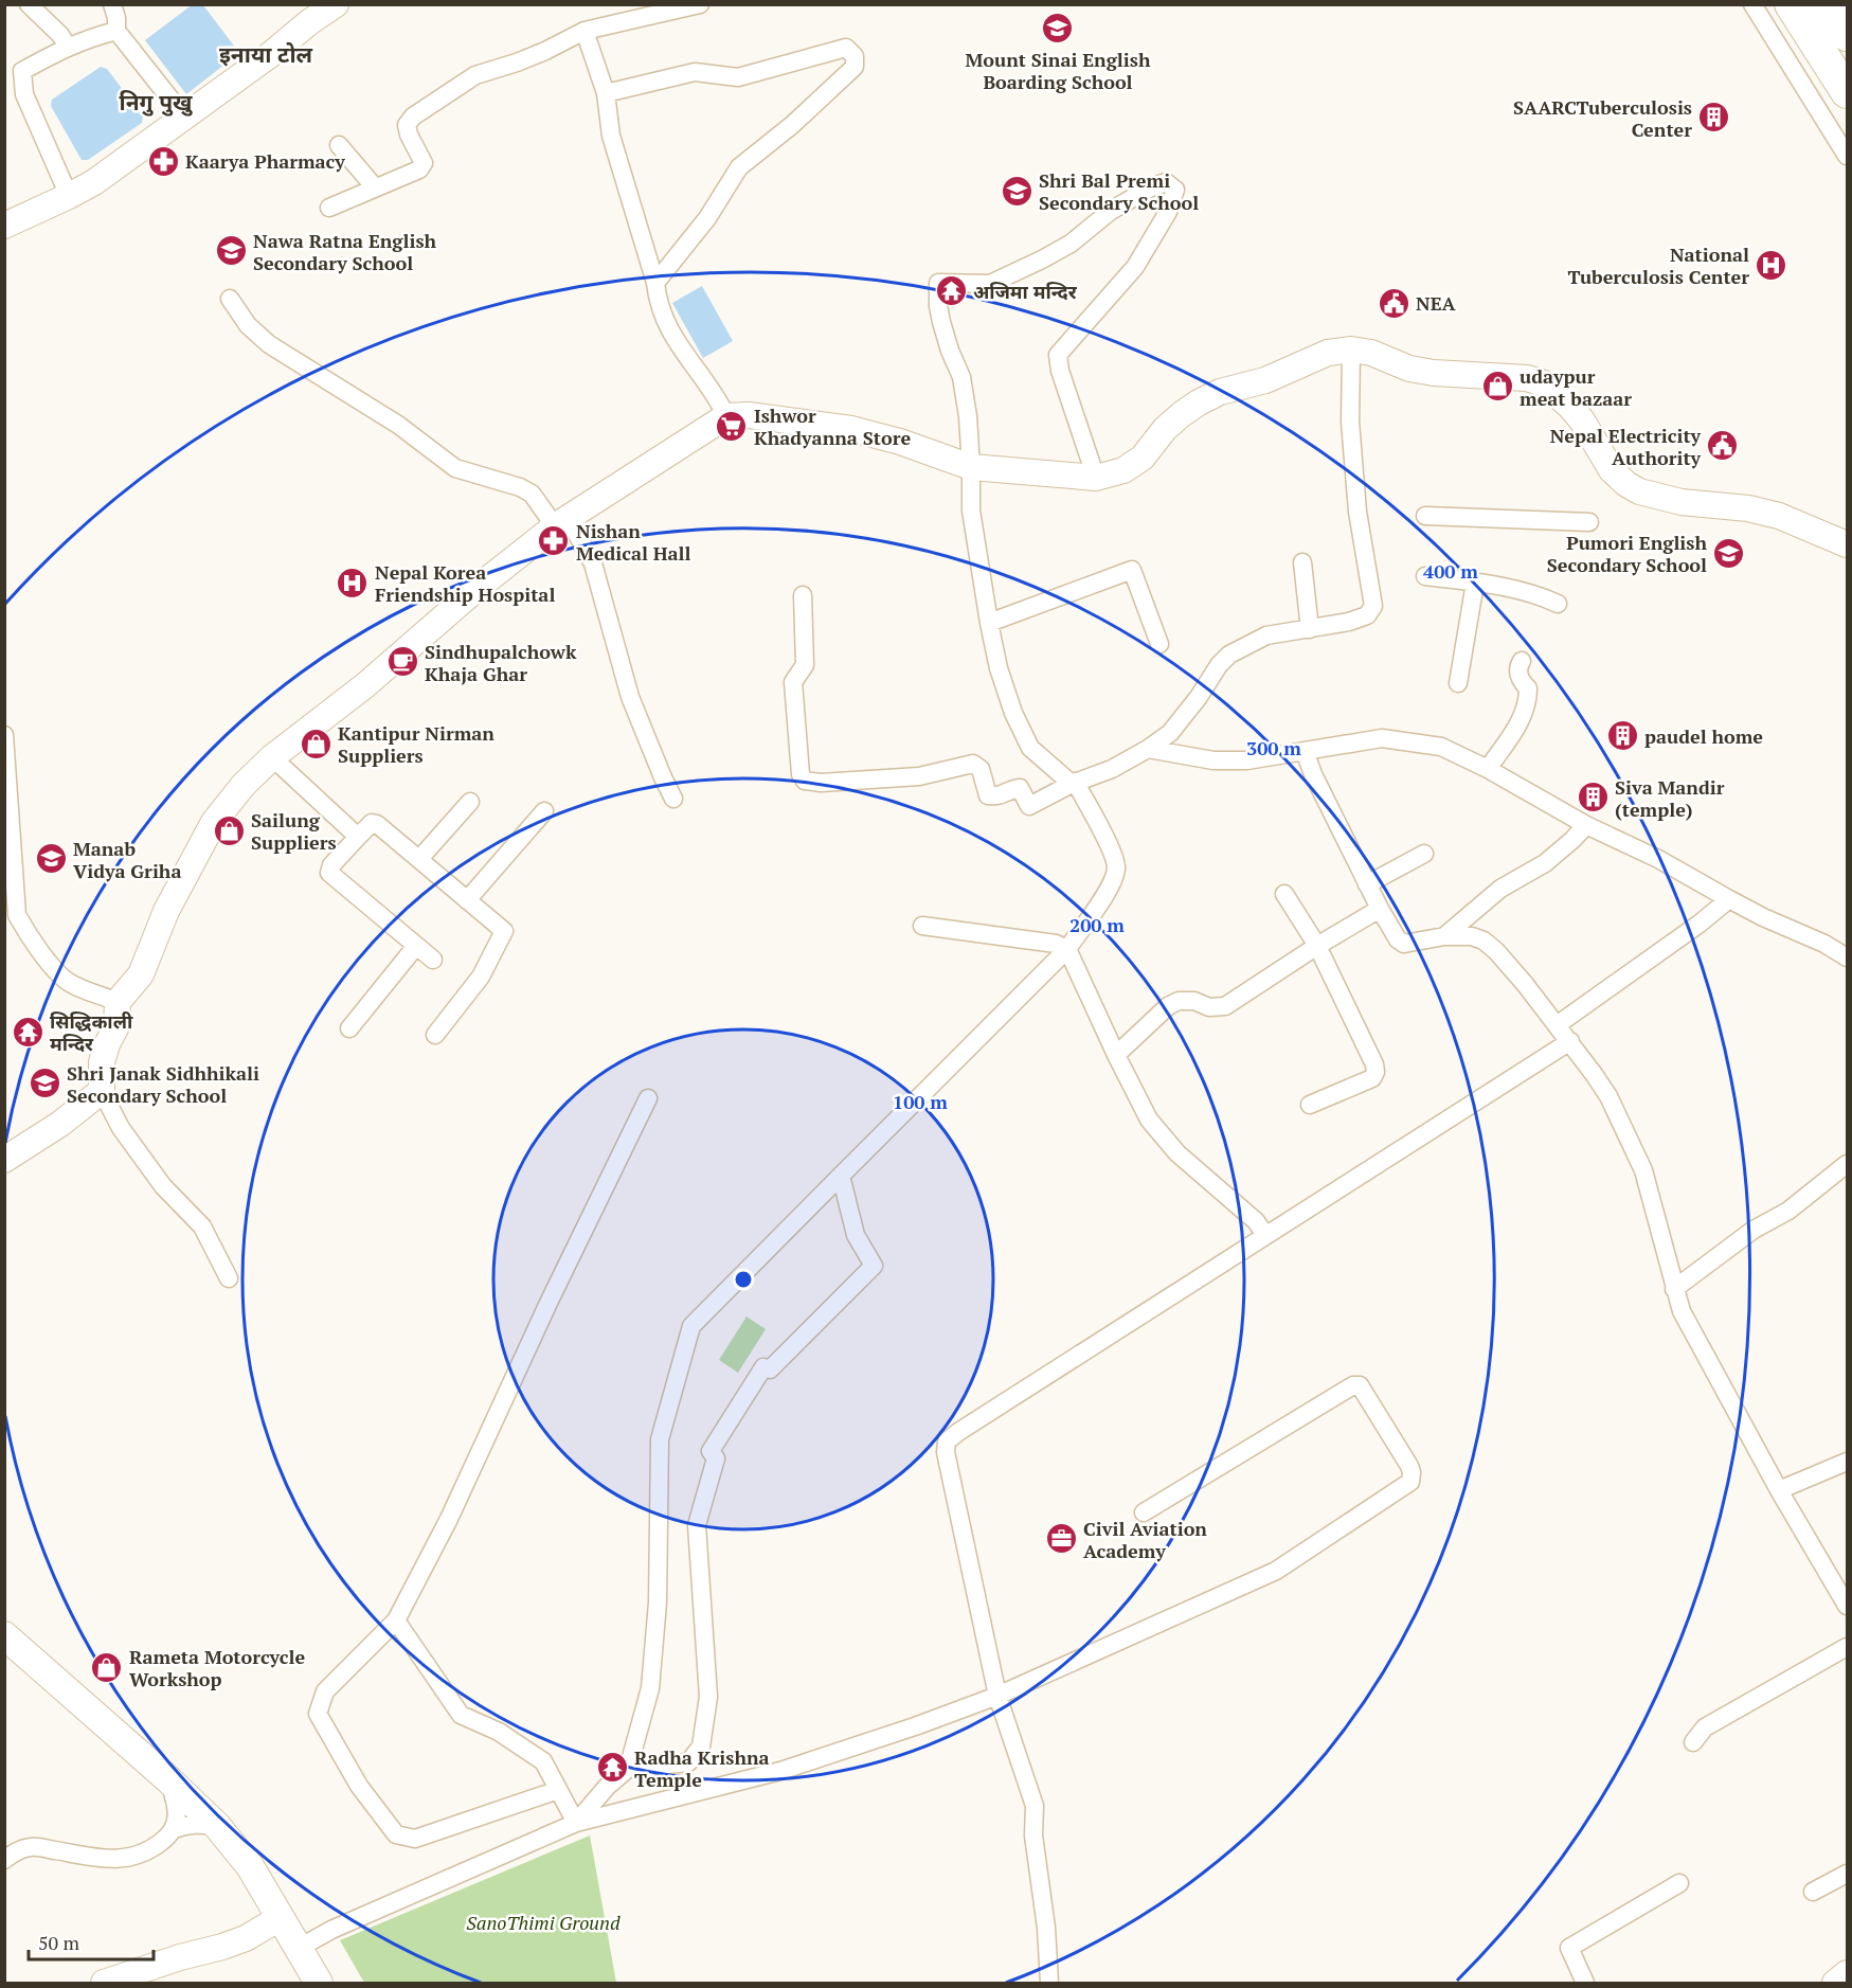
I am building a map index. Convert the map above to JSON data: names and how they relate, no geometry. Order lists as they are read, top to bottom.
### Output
{
  "districts": ["इनाया टोल", "निगु पुखु"],
  "parks": ["SanoThimi Ground"],
  "places": {
    "school or university": [
      "Mount Sinai English Boarding School",
      "Shri Bal Premi Secondary School",
      "Nawa Ratna English Secondary School",
      "Pumori English Secondary School",
      "Manab Vidya Griha",
      "Shri Janak Sidhhikali Secondary School"
    ],
    "building": ["SAARCTuberculosis Center", "paudel home", "Siva Mandir (temple)"],
    "pharmacy": ["Kaarya Pharmacy", "Nishan Medical Hall"],
    "hospital": ["National Tuberculosis Center", "Nepal Korea Friendship Hospital"],
    "temple": ["अजिमा मन्दिर", "सिद्धिकाली मन्दिर", "Radha Krishna Temple"],
    "public building": ["NEA", "Nepal Electricity Authority"],
    "shop": [
      "udaypur meat bazaar",
      "Kantipur Nirman Suppliers",
      "Sailung Suppliers",
      "Rameta Motorcycle Workshop"
    ],
    "supermarket": ["Ishwor Khadyanna Store"],
    "cafe": ["Sindhupalchowk Khaja Ghar"],
    "office": ["Civil Aviation Academy"]
  },
  "scale_bar": "50 m",
  "rings": [
    "400 m",
    "300 m",
    "200 m",
    "100 m"
  ]
}
